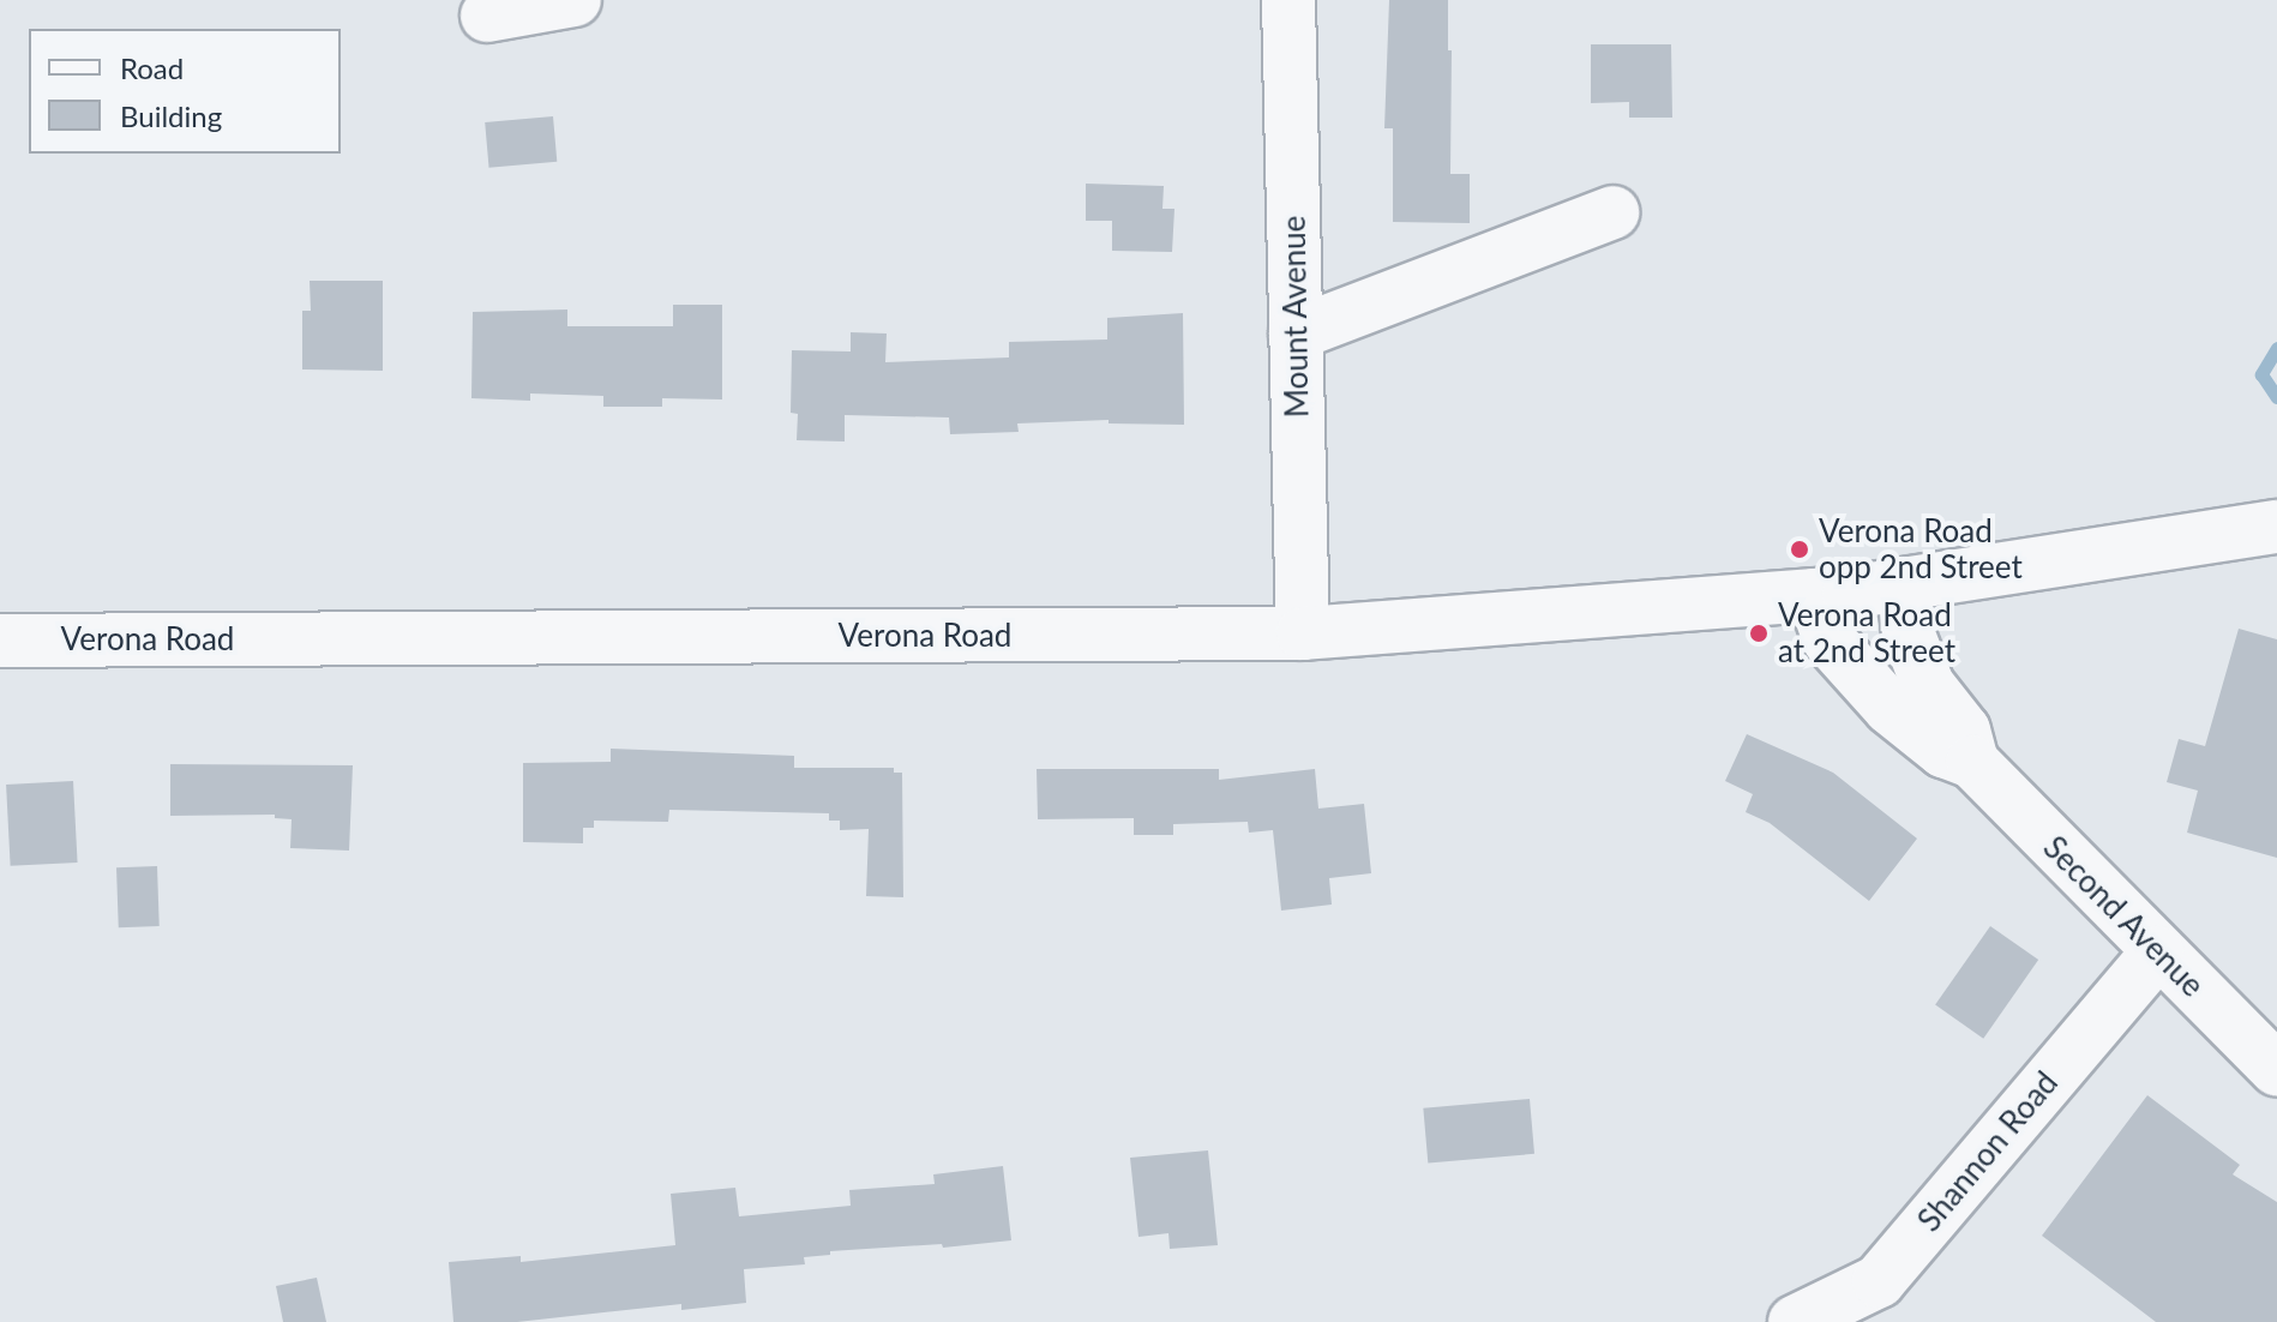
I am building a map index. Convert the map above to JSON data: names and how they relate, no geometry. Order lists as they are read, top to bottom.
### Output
{
  "streets": {
    "street": [
      "Mount Avenue",
      "Verona Road",
      "Second Avenue",
      "Shannon Road"
    ]
  },
  "crossings": [
    ["Mount Avenue", "Verona Road"],
    ["Verona Road", "Second Avenue"],
    ["Second Avenue", "Shannon Road"]
  ],
  "places": ["Verona Road opp 2nd Street", "Verona Road at 2nd Street"],
  "legend": ["Road", "Building"]
}
